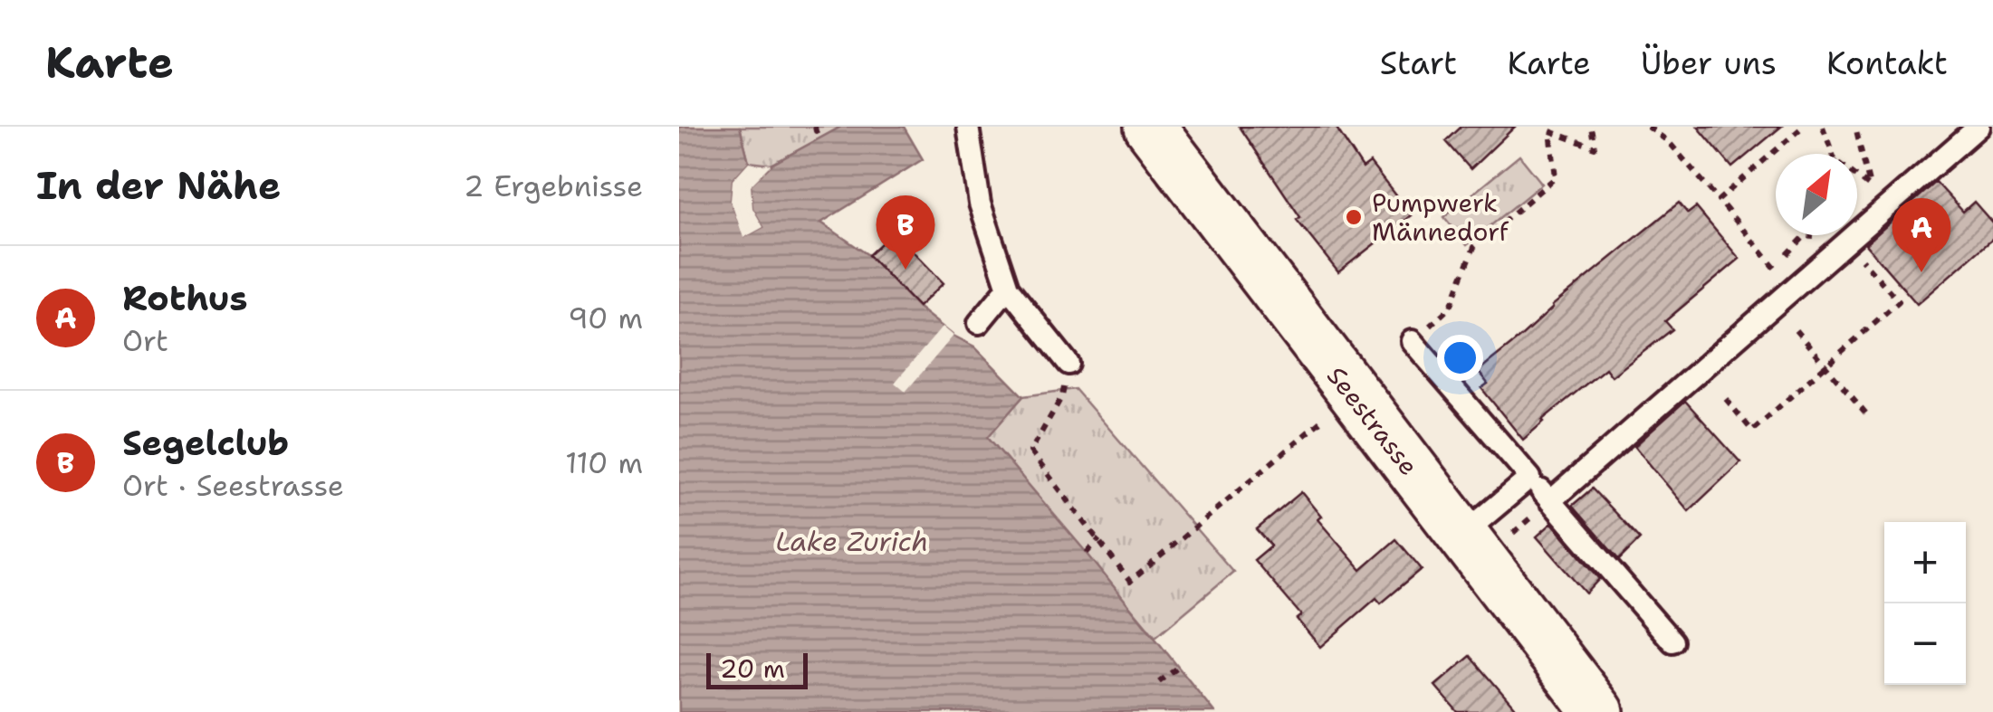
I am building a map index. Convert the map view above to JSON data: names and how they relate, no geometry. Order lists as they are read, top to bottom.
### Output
{
  "streets": {
    "main road": ["Seestrasse"]
  },
  "water": ["Lake Zurich"],
  "places": ["Pumpwerk Männedorf"],
  "scale_bar": "20 m",
  "north": "top right",
  "page": {
    "header": "Karte",
    "nav": [
      "Start",
      "Karte",
      "Über uns",
      "Kontakt"
    ],
    "heading": ["In der Nähe", "2 Ergebnisse"],
    "pins": ["B", "A"],
    "list": [
      {
        "mark": "A",
        "name": "Rothus",
        "note": "Ort",
        "value": "90 m"
      },
      {
        "mark": "B",
        "name": "Segelclub",
        "note": "Ort · Seestrasse",
        "value": "110 m"
      }
    ],
    "map_buttons": ["+", "−"],
    "scale": "20 m"
  }
}
